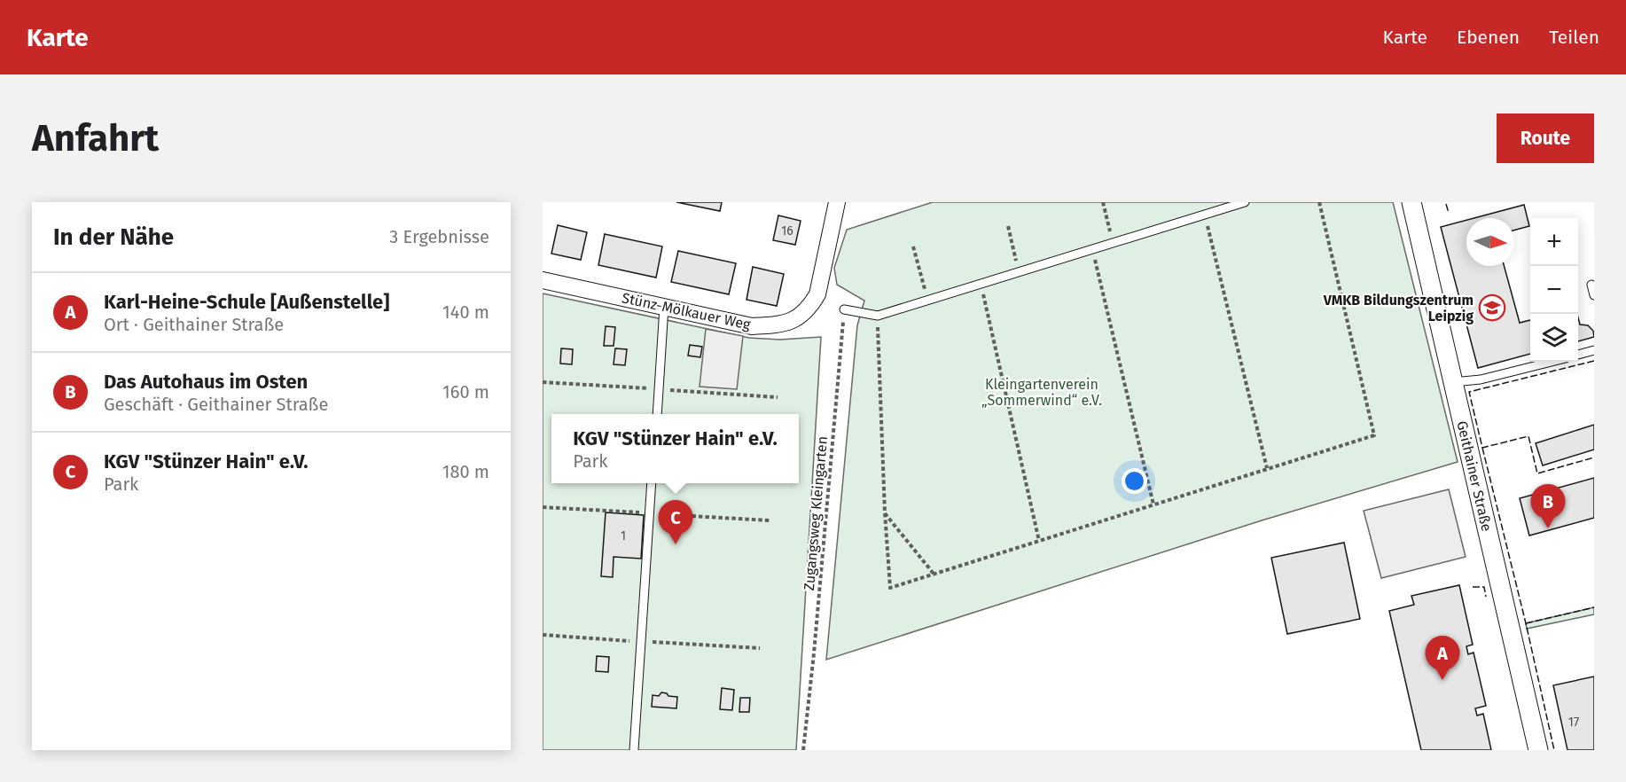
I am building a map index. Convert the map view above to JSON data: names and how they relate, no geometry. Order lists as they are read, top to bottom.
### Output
{
  "streets": {
    "street": ["Stünz-Mölkauer Weg", "Geithainer Straße"],
    "path": ["Zugangsweg Kleingarten"]
  },
  "parks": ["Kleingartenverein „Sommerwind“ e.V."],
  "places": {
    "school or university": ["VMKB Bildungszentrum Leipzig"]
  },
  "house_numbers": ["16", "1", "17"],
  "north": "right",
  "page": {
    "header": "Karte",
    "nav": ["Karte", "Ebenen", "Teilen"],
    "buttons": "Route",
    "title": "Anfahrt",
    "heading": ["In der Nähe", "3 Ergebnisse"],
    "map_buttons": ["+", "−"],
    "list": [
      {
        "mark": "A",
        "name": "Karl-Heine-Schule [Außenstelle]",
        "note": "Ort · Geithainer Straße",
        "value": "140 m"
      },
      {
        "mark": "B",
        "name": "Das Autohaus im Osten",
        "note": "Geschäft · Geithainer Straße",
        "value": "160 m"
      },
      {
        "mark": "C",
        "name": "KGV \"Stünzer Hain\" e.V.",
        "note": "Park",
        "value": "180 m"
      }
    ],
    "popup": ["KGV \"Stünzer Hain\" e.V.", "Park"],
    "pins": ["B", "C", "A"]
  }
}
